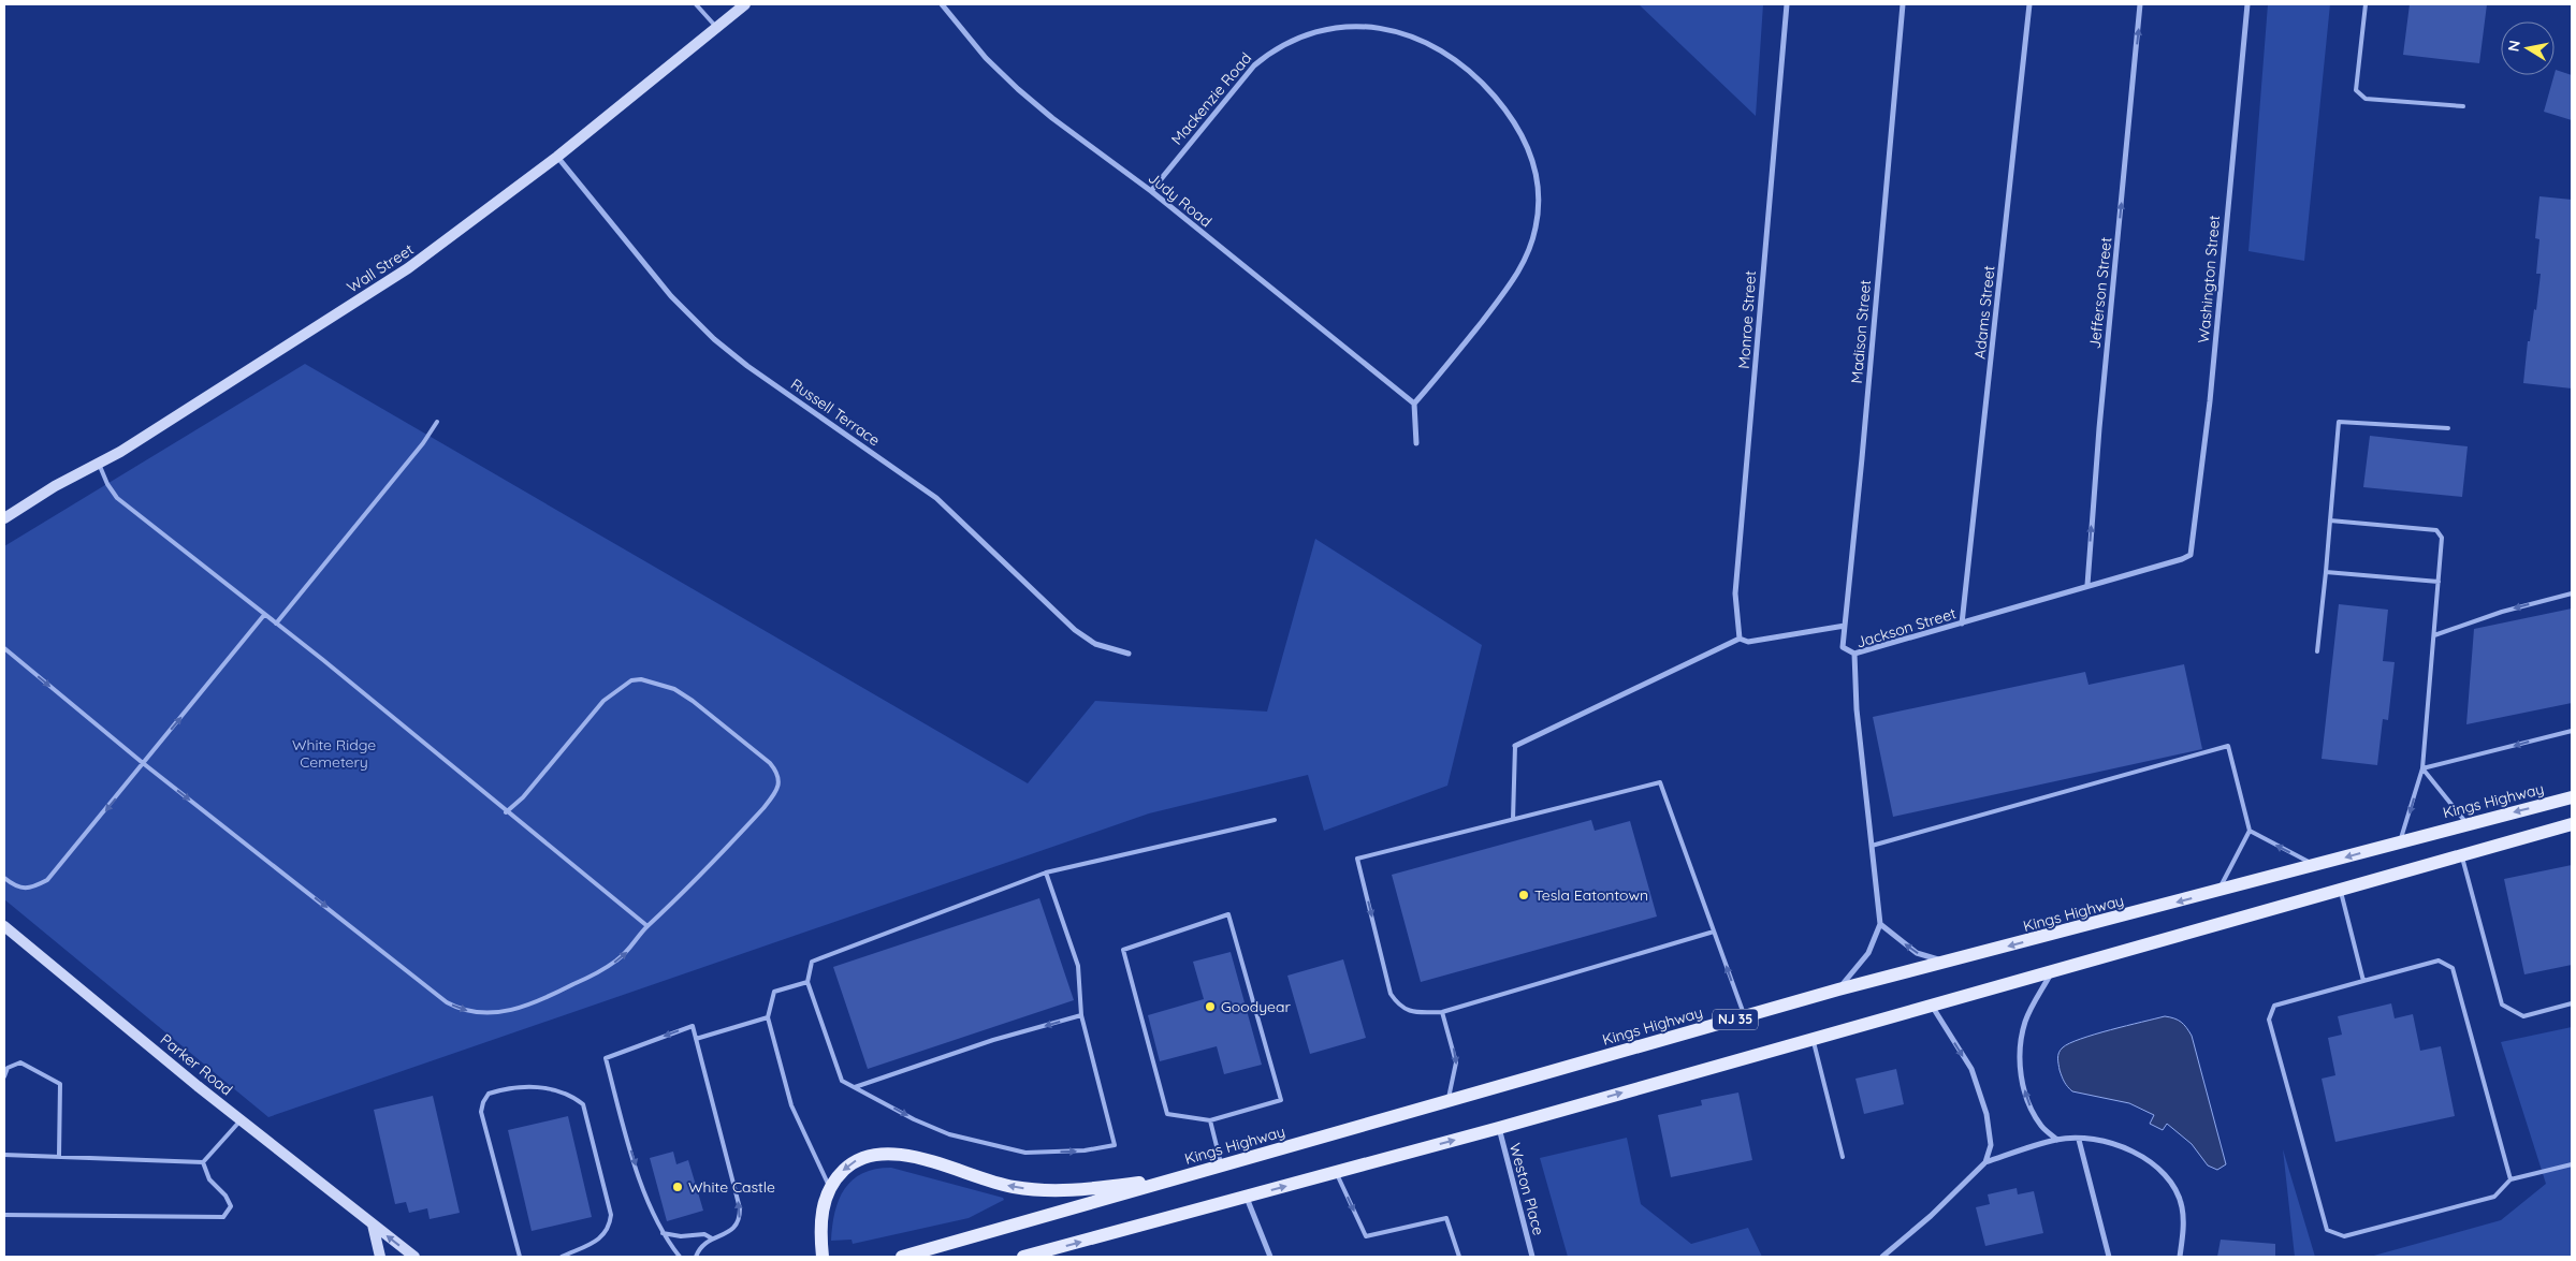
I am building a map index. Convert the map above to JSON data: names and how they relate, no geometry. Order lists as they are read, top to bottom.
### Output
{
  "streets": {
    "main road": ["Kings Highway", "NJ 35"],
    "street": [
      "Mackenzie Road",
      "Judy Road",
      "Wall Street",
      "Washington Street",
      "Jefferson Street",
      "Adams Street",
      "Monroe Street",
      "Madison Street",
      "Russell Terrace",
      "Jackson Street",
      "Parker Road",
      "Weston Place"
    ]
  },
  "crossings": [
    ["Mackenzie Road", "Judy Road"],
    ["Wall Street", "Russell Terrace"],
    ["Washington Street", "Jackson Street"],
    ["Jefferson Street", "Jackson Street"],
    ["Adams Street", "Jackson Street"],
    ["Monroe Street", "Jackson Street"],
    ["Madison Street", "Jackson Street"]
  ],
  "one_way": ["Jefferson Street"],
  "parks": ["White Ridge Cemetery"],
  "places": ["Tesla Eatontown", "Goodyear", "White Castle"],
  "north": "left"
}
